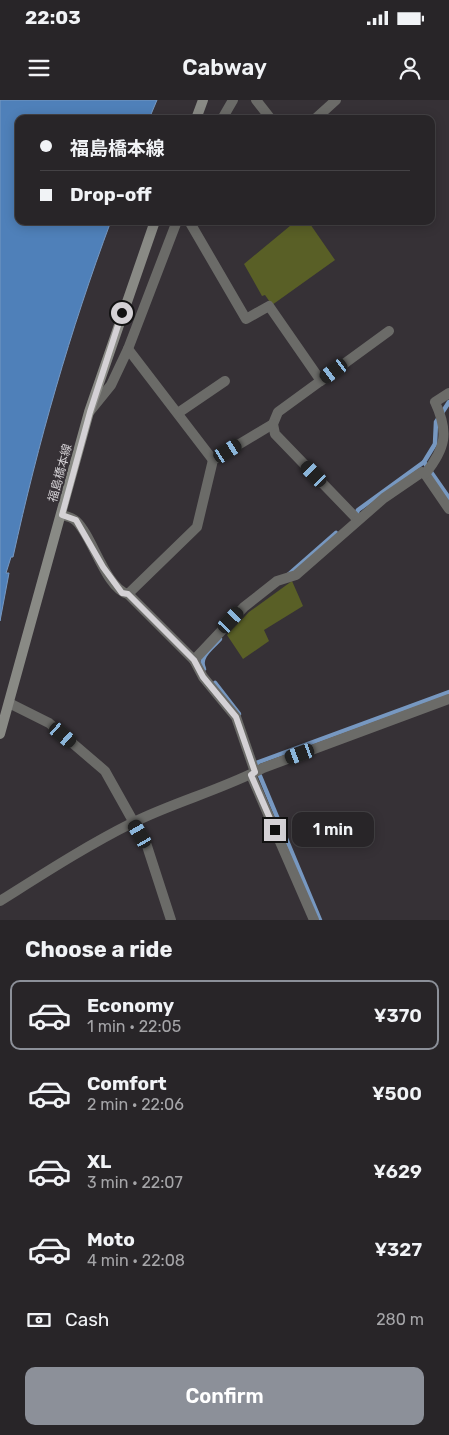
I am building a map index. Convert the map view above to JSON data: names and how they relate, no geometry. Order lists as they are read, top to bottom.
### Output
{
  "streets": {
    "main road": ["福島橋本線"]
  },
  "page": {
    "status": "22:03",
    "header": "Cabway",
    "banner": ["福島橋本線", "Drop-off"],
    "bubble": "1 min",
    "heading": "Choose a ride",
    "list": [
      {
        "name": "Economy",
        "note": "1 min · 22:05",
        "value": "¥370"
      },
      {
        "name": "Comfort",
        "note": "2 min · 22:06",
        "value": "¥500"
      },
      {
        "name": "XL",
        "note": "3 min · 22:07",
        "value": "¥629"
      },
      {
        "name": "Moto",
        "note": "4 min · 22:08",
        "value": "¥327"
      }
    ],
    "pay": ["Cash", "280 m"],
    "buttons": "Confirm"
  }
}
